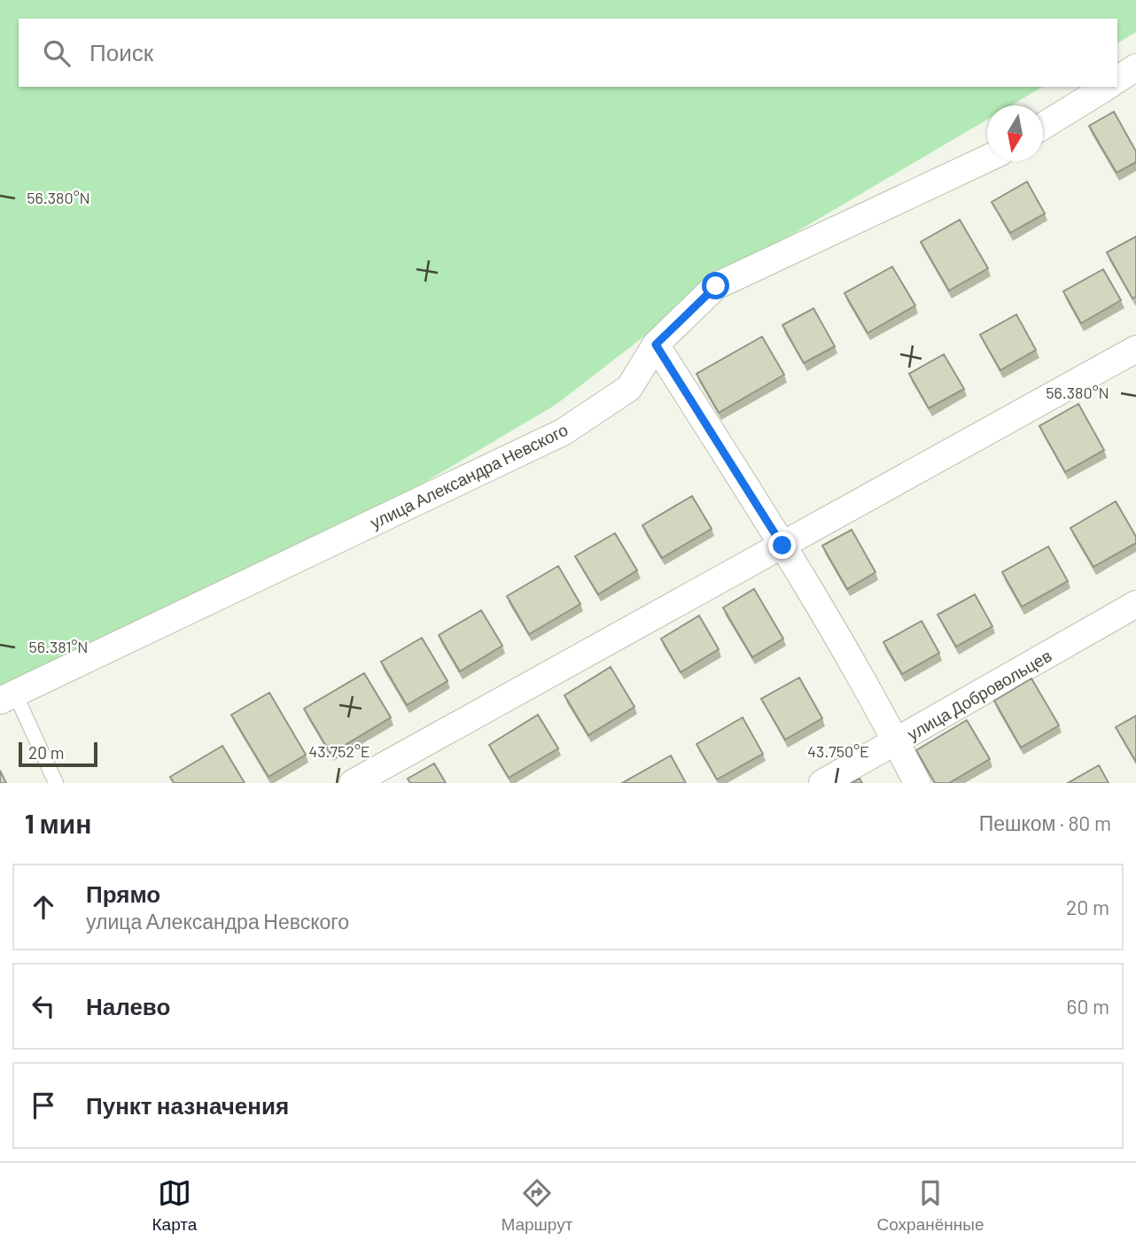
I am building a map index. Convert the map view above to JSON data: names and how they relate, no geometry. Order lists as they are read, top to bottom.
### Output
{
  "streets": {
    "street": ["улица Александра Невского", "улица Добровольцев"]
  },
  "scale_bar": "20 m",
  "north": "bottom",
  "page": {
    "search": "Поиск",
    "scale": "20 m",
    "heading": ["1 мин", "Пешком · 80 m"],
    "list": [
      ["Прямо", "улица Александра Невского", "20 m"],
      ["Налево", "60 m"],
      "Пункт назначения"
    ],
    "nav": ["Карта", "Маршрут", "Сохранённые"]
  },
  "coordinates": [
    "56.380°N",
    "56.381°N",
    "43.752°E",
    "43.750°E"
  ]
}
